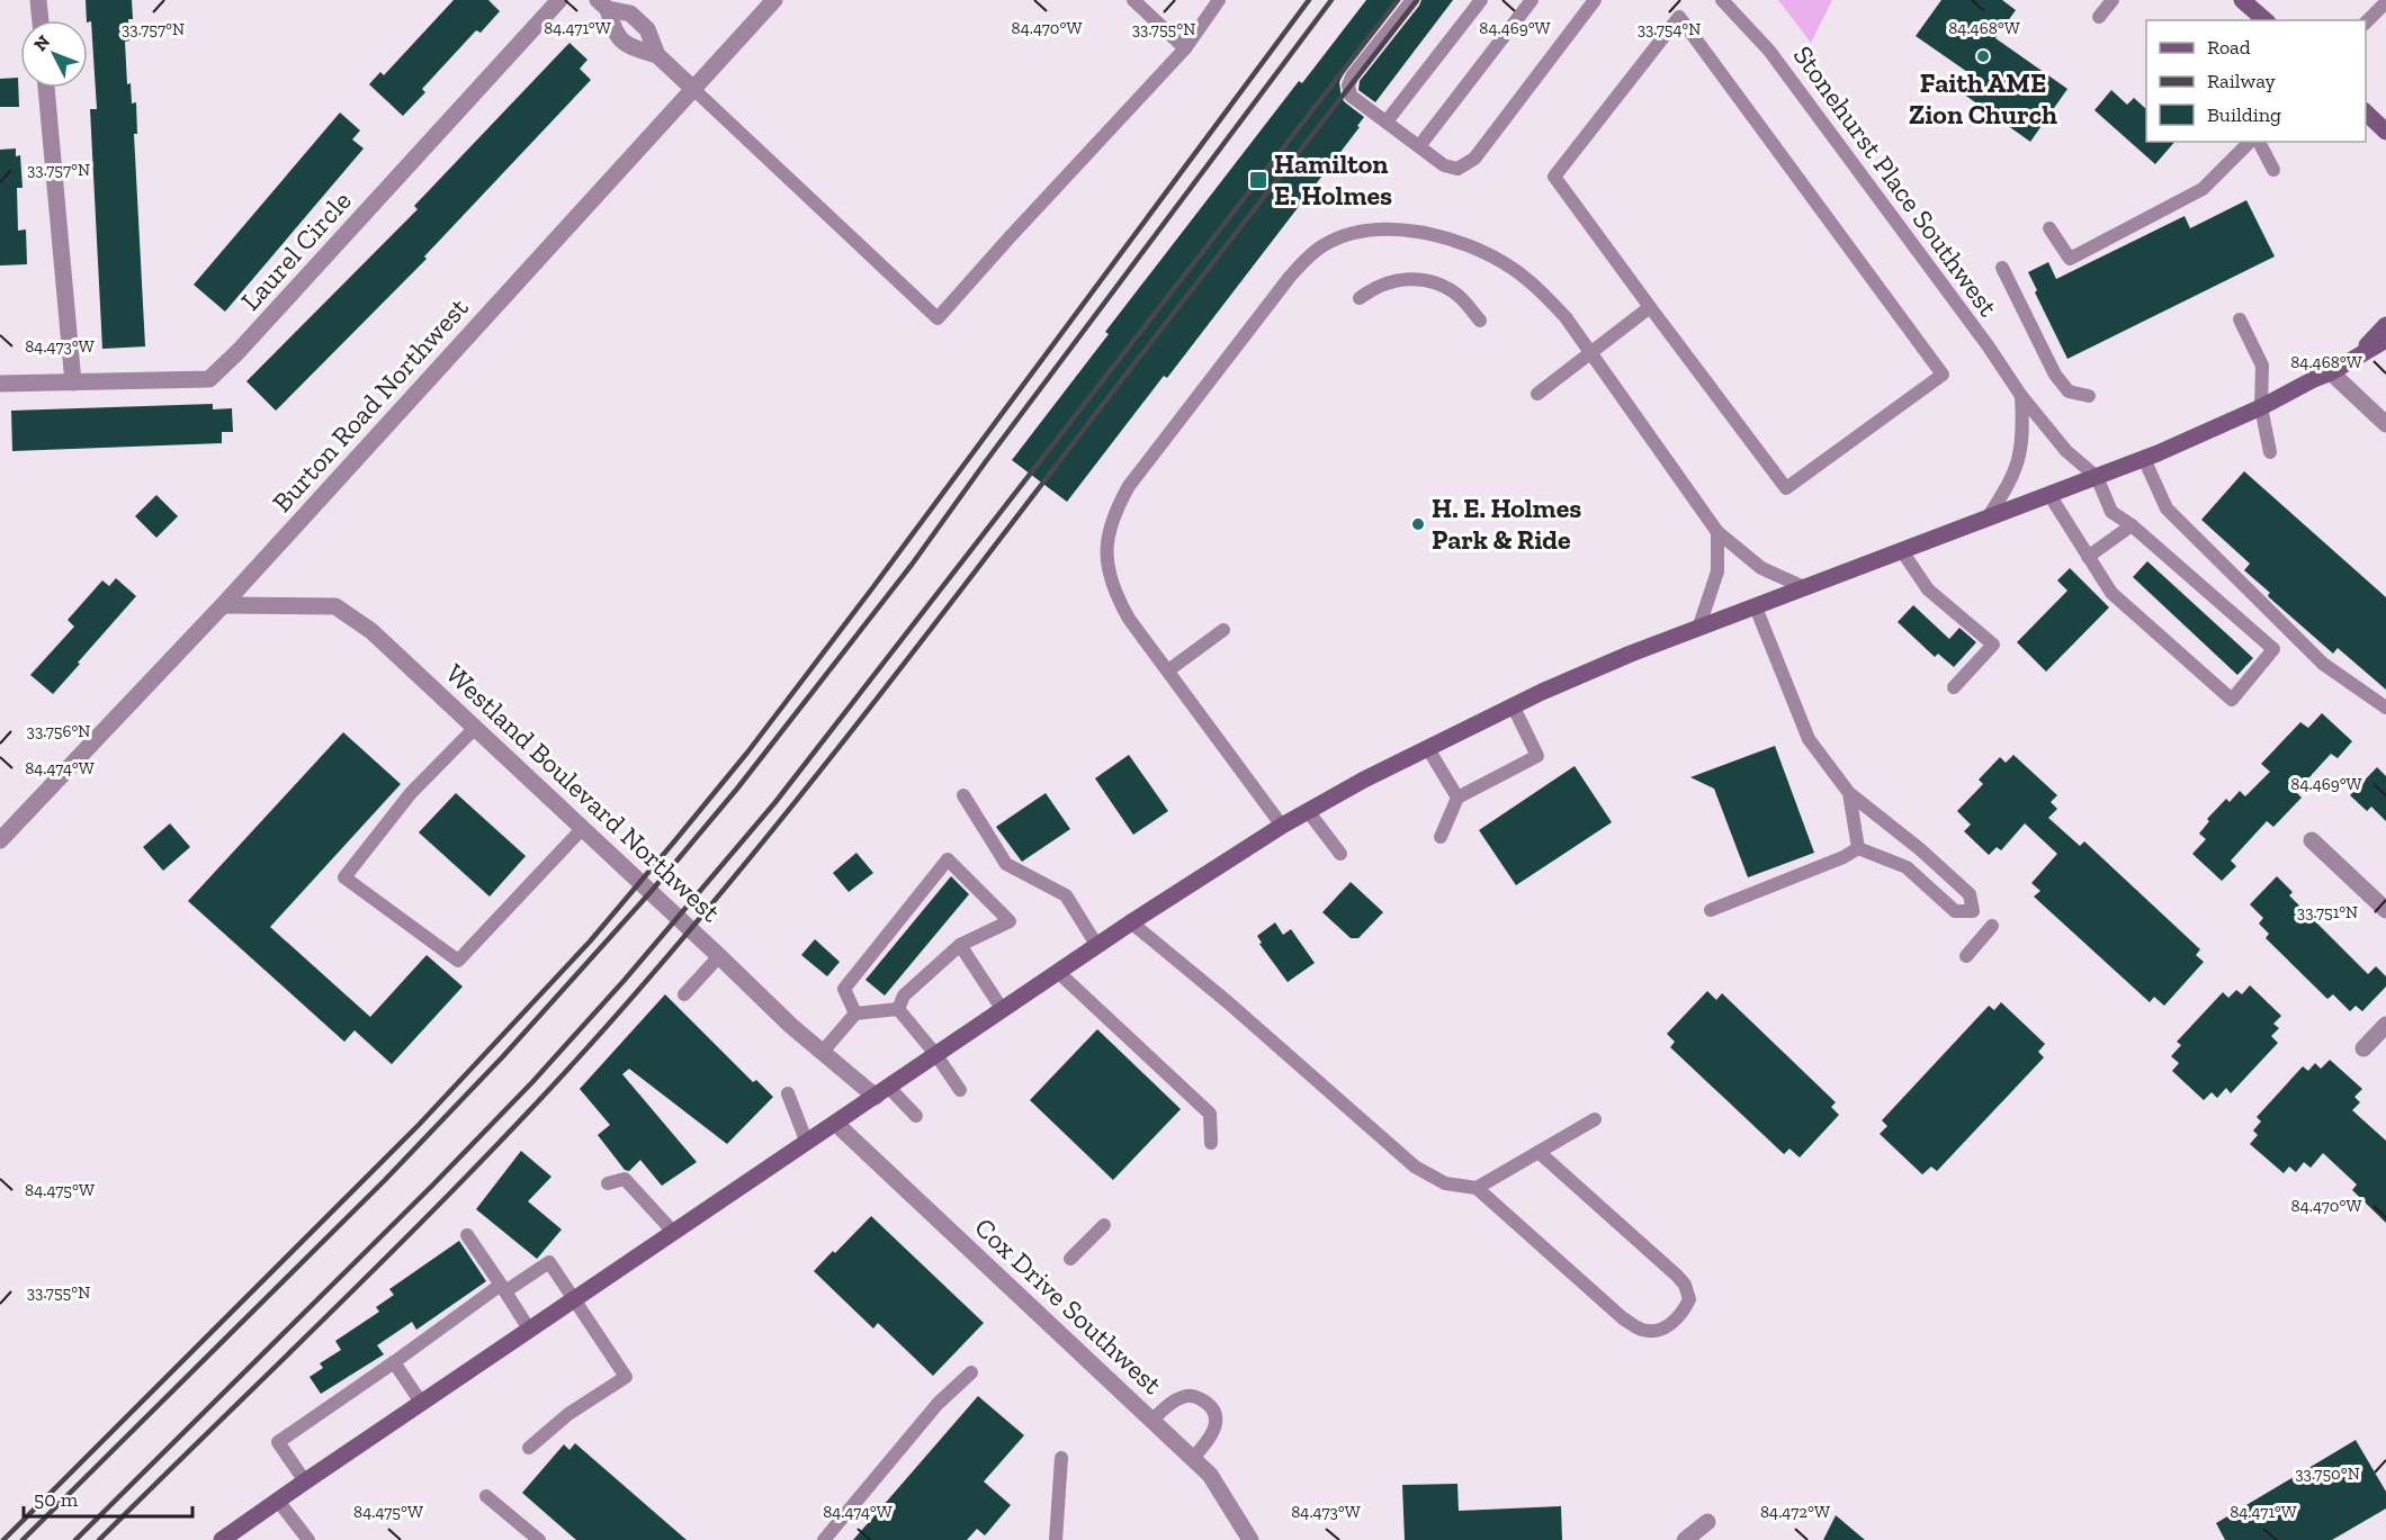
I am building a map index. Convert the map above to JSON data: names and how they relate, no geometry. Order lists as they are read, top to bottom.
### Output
{
  "streets": {
    "street": [
      "Laurel Circle",
      "Burton Road Northwest",
      "Westland Boulevard Northwest",
      "Cox Drive Southwest"
    ],
    "lane": ["Stonehurst Place Southwest"]
  },
  "crossings": [
    ["Burton Road Northwest", "Westland Boulevard Northwest"]
  ],
  "places": {
    "other": ["Faith AME Zion Church", "H. E. Holmes Park & Ride"],
    "transit": ["Hamilton E. Holmes"]
  },
  "legend": ["Road", "Railway", "Building"],
  "scale_bar": "50 m",
  "north": "top left",
  "coordinates": [
    "84.471°W",
    "84.470°W",
    "84.469°W",
    "84.468°W",
    "33.757°N",
    "33.755°N",
    "33.754°N",
    "84.473°W",
    "33.756°N",
    "84.474°W",
    "33.751°N",
    "84.475°W",
    "33.750°N",
    "84.472°W"
  ]
}
